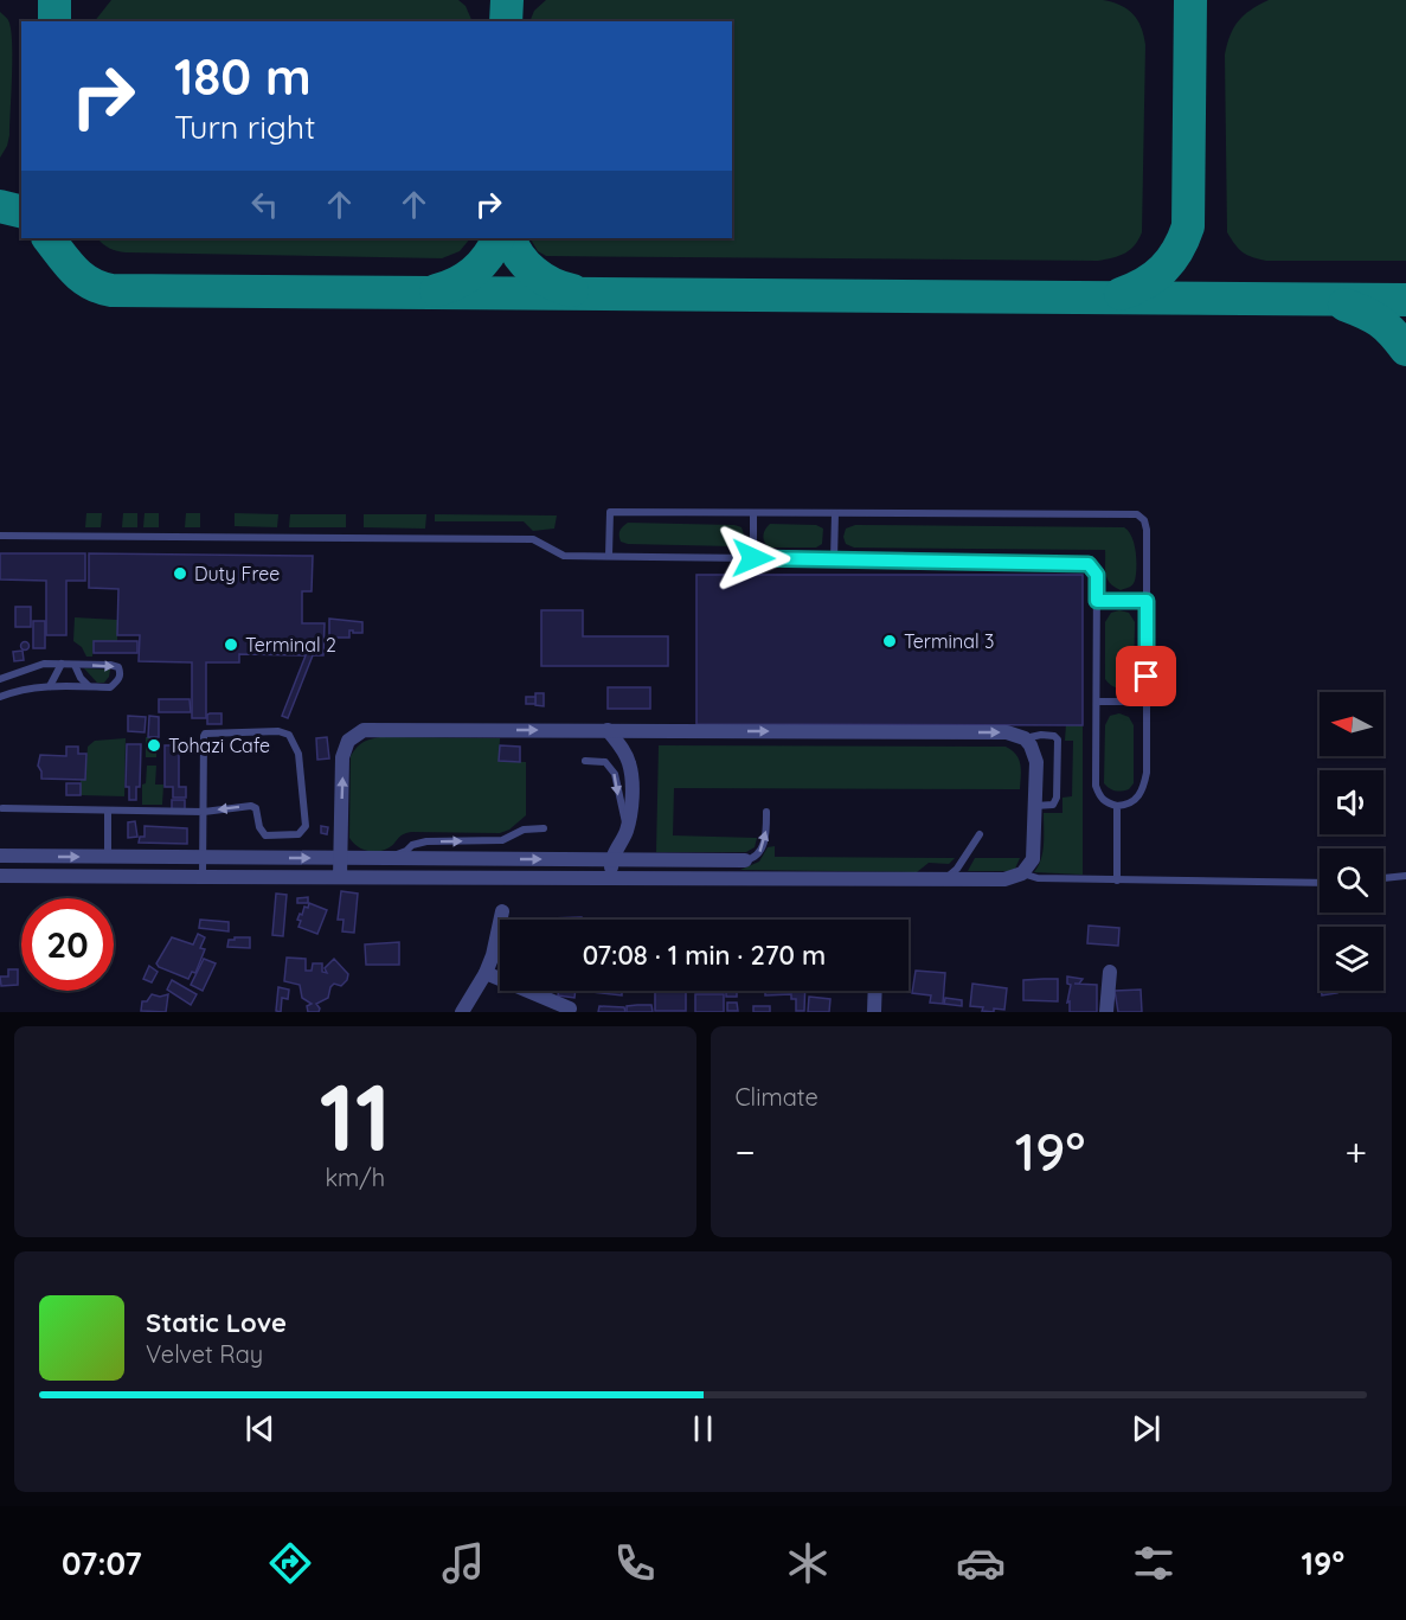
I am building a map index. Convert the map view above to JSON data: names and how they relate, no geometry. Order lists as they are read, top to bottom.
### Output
{
  "places": [
    "Duty Free",
    "Terminal 3",
    "Terminal 2",
    "Tohazi Cafe"
  ],
  "north": "left",
  "page": {
    "turn": ["180 m", "Turn right"],
    "limit": "20",
    "trip": "07:08 · 1 min · 270 m",
    "tile": [
      ["11", "km/h"],
      "Climate"
    ],
    "heat": ["−", "19°", "+"],
    "song": ["Static Love", "Velvet Ray"],
    "tabs": ["07:07", "19°"]
  }
}
